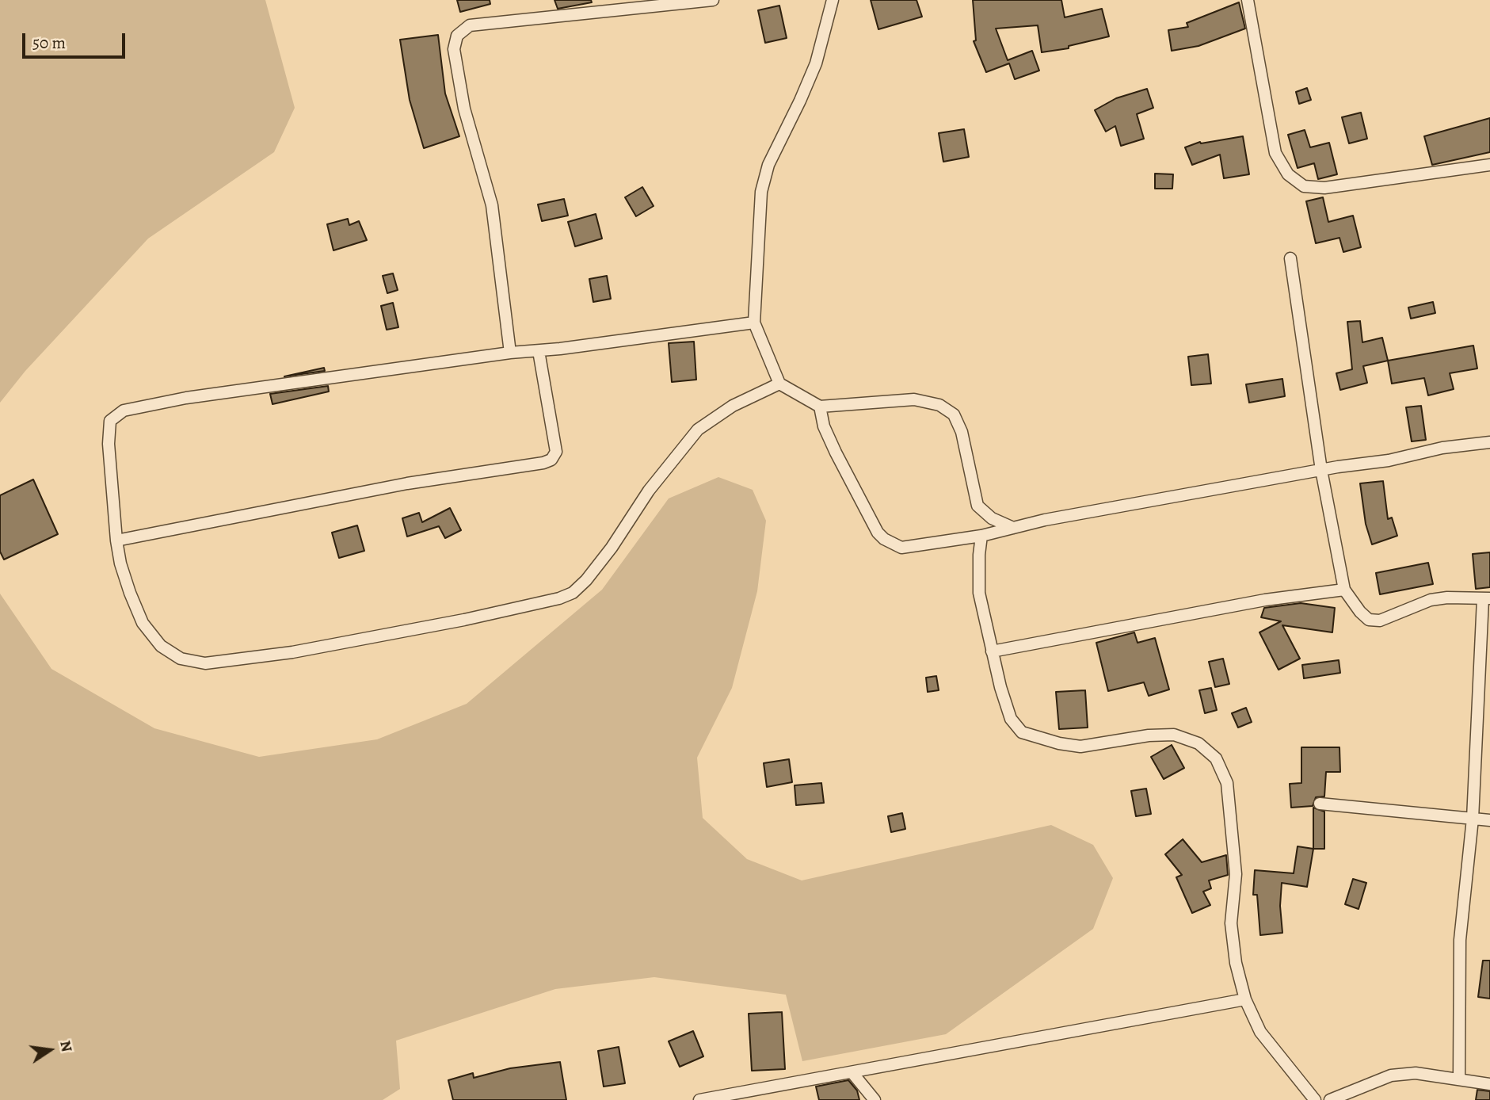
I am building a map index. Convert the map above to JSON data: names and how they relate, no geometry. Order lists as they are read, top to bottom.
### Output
{
  "scale_bar": "50 m",
  "north": "right"
}
